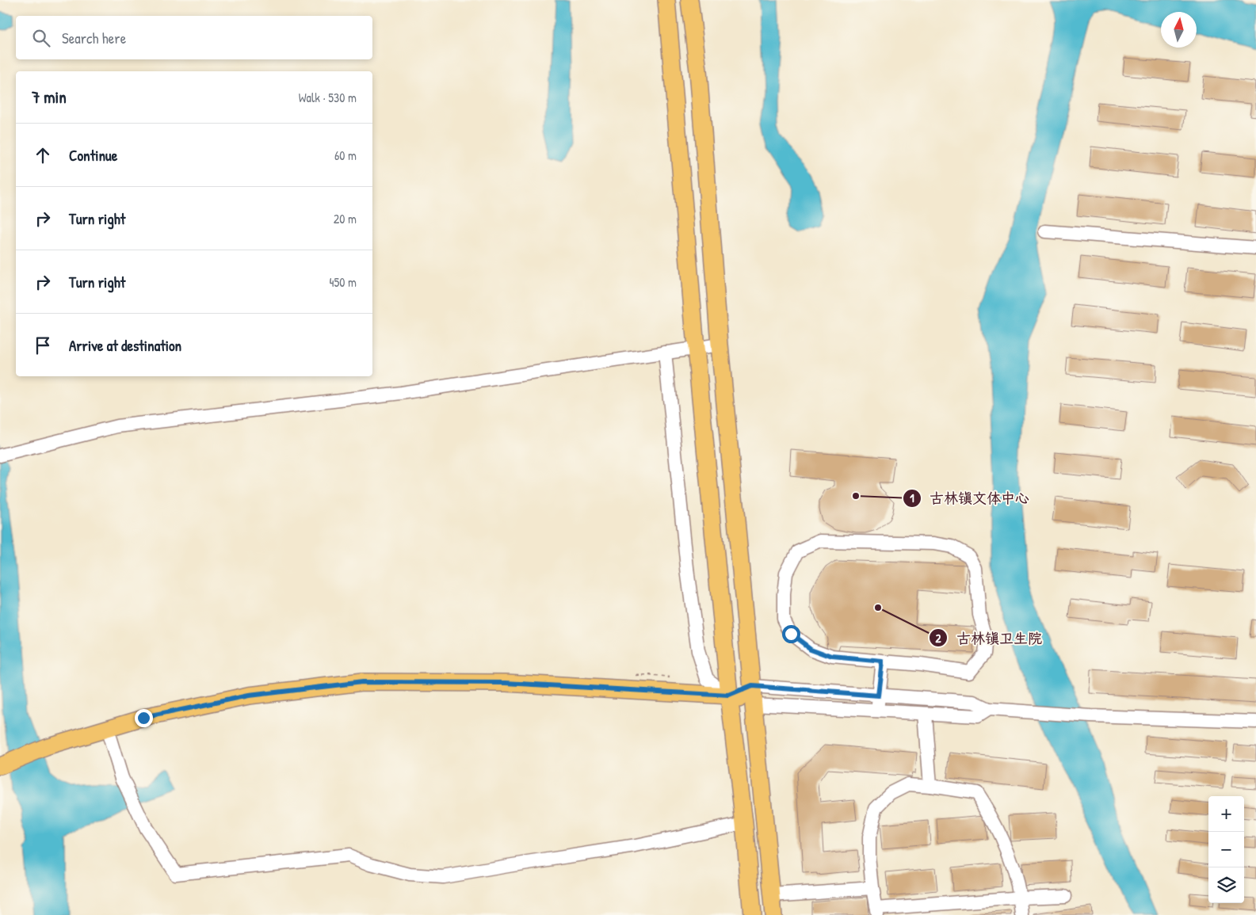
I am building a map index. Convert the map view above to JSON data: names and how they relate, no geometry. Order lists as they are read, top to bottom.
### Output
{
  "places": ["古林镇文体中心", "古林镇卫生院"],
  "north": "top",
  "page": {
    "search": "Search here",
    "heading": ["7 min", "Walk · 530 m"],
    "list": [
      ["Continue", "60 m"],
      ["Turn right", "20 m"],
      ["Turn right", "450 m"],
      "Arrive at destination"
    ],
    "map_buttons": ["+", "−"]
  }
}
